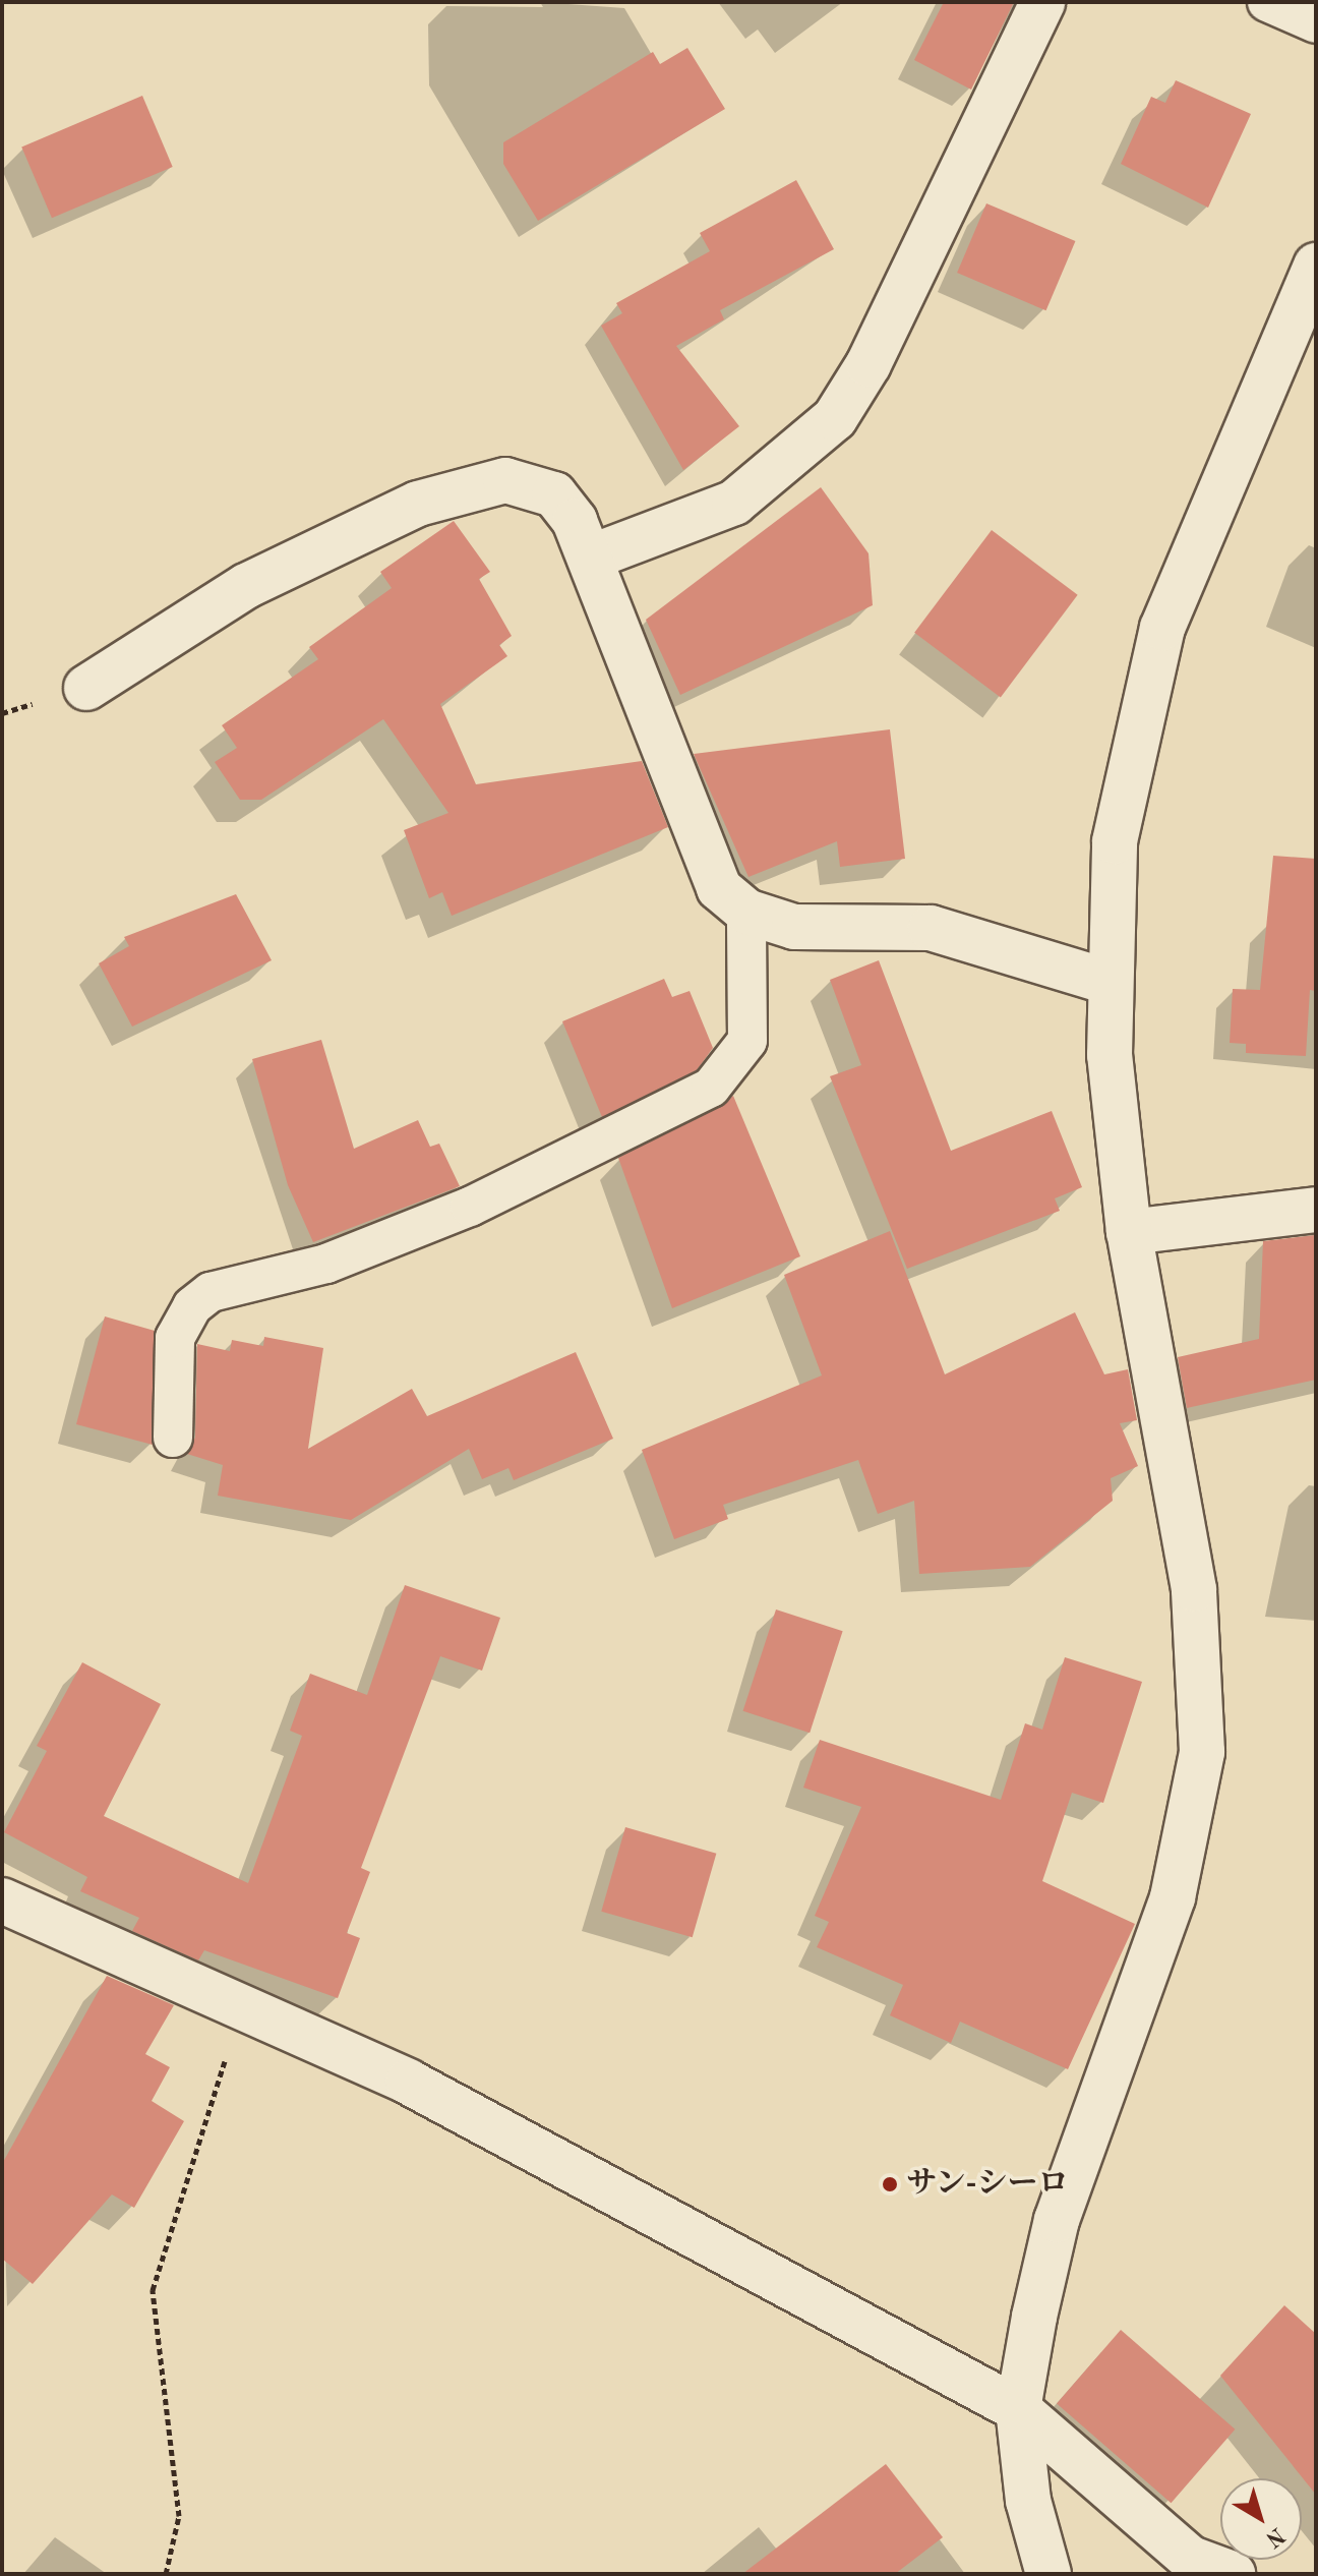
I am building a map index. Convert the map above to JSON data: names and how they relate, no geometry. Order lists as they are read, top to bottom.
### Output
{
  "places": ["サン-シーロ"],
  "north": "bottom right"
}
